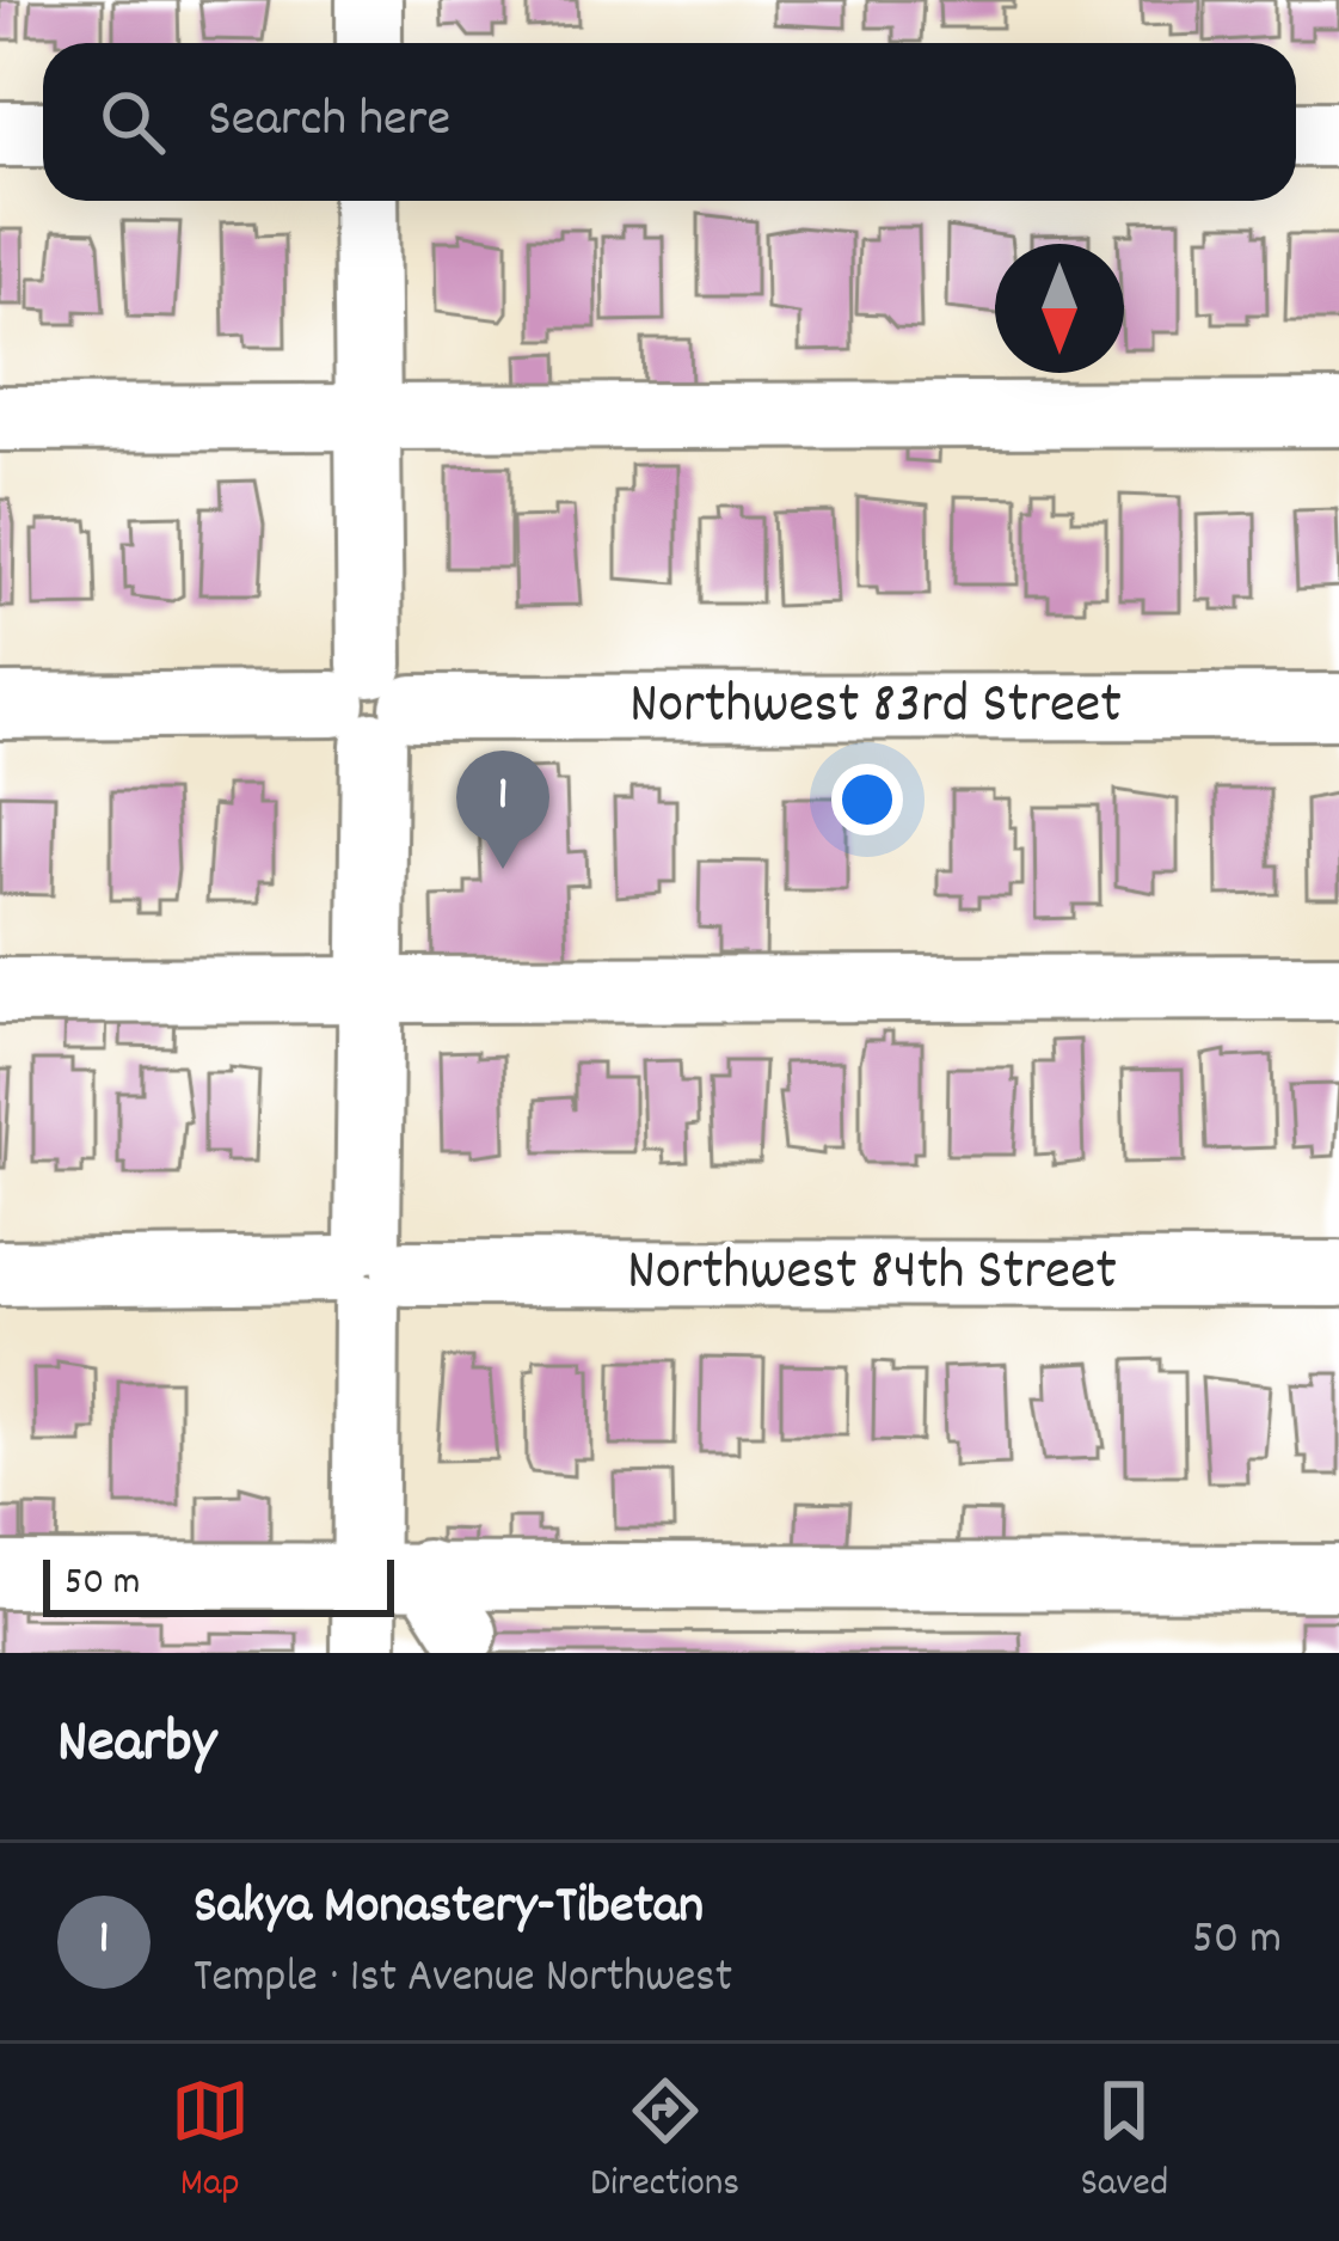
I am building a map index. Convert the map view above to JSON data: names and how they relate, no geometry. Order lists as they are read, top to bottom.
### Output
{
  "streets": {
    "street": ["Northwest 83rd Street", "Northwest 84th Street"]
  },
  "scale_bar": "50 m",
  "north": "bottom",
  "page": {
    "search": "Search here",
    "pins": "1",
    "scale": "50 m",
    "heading": "Nearby",
    "list": [
      {
        "mark": "1",
        "name": "Sakya Monastery-Tibetan",
        "note": "Temple · 1st Avenue Northwest",
        "value": "50 m"
      }
    ],
    "nav": ["Map", "Directions", "Saved"]
  }
}
